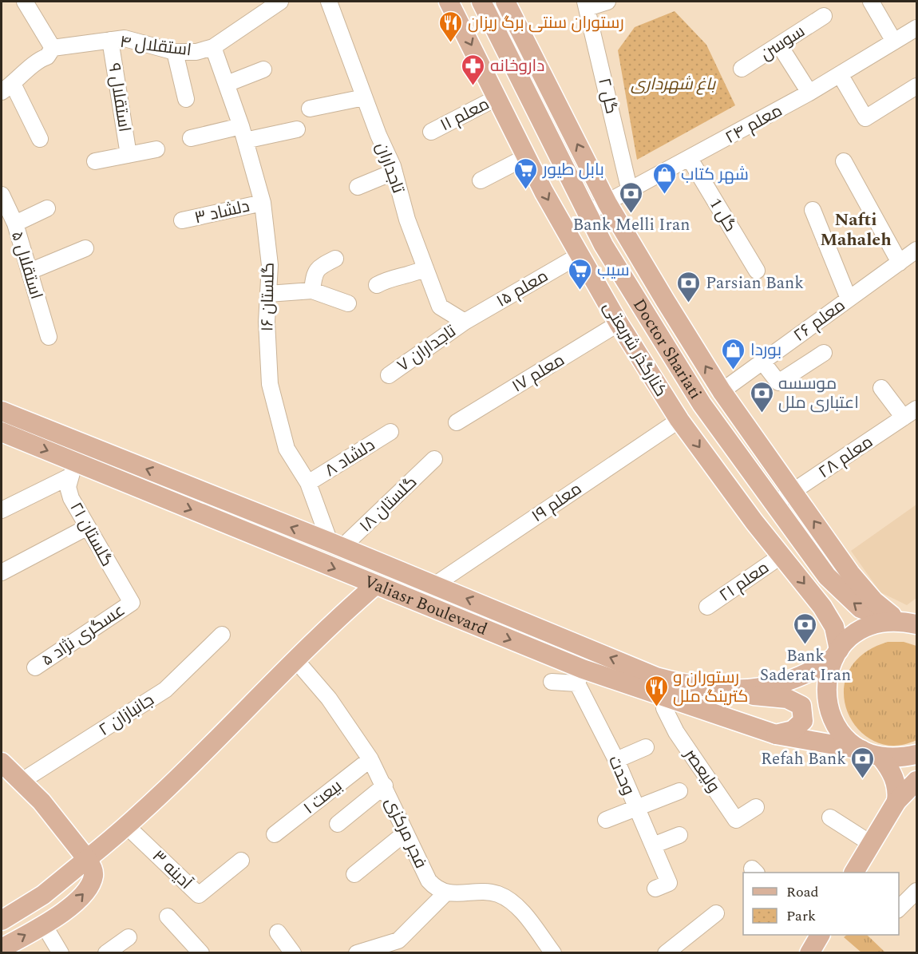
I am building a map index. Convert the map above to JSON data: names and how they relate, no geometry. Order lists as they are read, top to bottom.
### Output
{
  "streets": {
    "main road": ["Doctor Shariati", "کنارگذر شریعتی", "Valiasr Boulevard"],
    "street": [
      "سوسن",
      "استقلال ۴",
      "گل ۲",
      "استقلال ۹",
      "معلم ۱۱",
      "معلم ۲۴",
      "تاجداران",
      "دلشاد ۳",
      "گل 1",
      "استقلال ۵",
      "معلم ۱۵",
      "گلستان ۱۶",
      "معلم ۲۶",
      "تاجداران ۷",
      "معلم ۱۷",
      "معلم ۲۸",
      "دلشاد ۸",
      "معلم ۱۹",
      "گلستان ۱۸",
      "گلستان ۲۱",
      "معلم ۲۱",
      "عسگری نژاد ۵",
      "جانبازان ۲",
      "ولیعصر",
      "وحدت",
      "بیعت ۱",
      "فجر مرکزی",
      "آدینه ۳"
    ]
  },
  "crossings": [
    ["استقلال ۴", "استقلال ۹"],
    ["استقلال ۴", "گلستان ۱۶"],
    ["گل ۲", "معلم ۲۴"],
    ["معلم ۱۱", "کنارگذر شریعتی"],
    ["معلم ۲۴", "گل 1"],
    ["معلم ۲۴", "Doctor Shariati"],
    ["تاجداران", "معلم ۱۵"],
    ["تاجداران", "تاجداران ۷"],
    ["دلشاد ۳", "گلستان ۱۶"],
    ["معلم ۱۵", "تاجداران ۷"],
    ["معلم ۱۵", "کنارگذر شریعتی"],
    ["گلستان ۱۶", "دلشاد ۸"],
    ["گلستان ۱۶", "گلستان ۱۸"],
    ["گلستان ۱۶", "Valiasr Boulevard"],
    ["Doctor Shariati", "معلم ۲۸"],
    ["کنارگذر شریعتی", "معلم ۱۷"],
    ["کنارگذر شریعتی", "معلم ۱۹"],
    ["کنارگذر شریعتی", "معلم ۲۱"],
    ["معلم ۱۹", "Valiasr Boulevard"],
    ["گلستان ۱۸", "Valiasr Boulevard"],
    ["گلستان ۲۱", "Valiasr Boulevard"],
    ["گلستان ۲۱", "عسگری نژاد ۵"],
    ["Valiasr Boulevard", "ولیعصر"],
    ["Valiasr Boulevard", "وحدت"],
    ["بیعت ۱", "فجر مرکزی"]
  ],
  "districts": ["Nafti Mahaleh"],
  "parks": ["باغ شهرداری"],
  "places": {
    "restaurant": ["رستوران سنتی برگ ریزان", "رستوران و کترینگ ملل"],
    "pharmacy": ["داروخانه"],
    "supermarket": ["بابل طیور", "سیب"],
    "shop": ["شهر کتاب", "بوردا"],
    "bank": [
      "Bank Melli Iran",
      "Parsian Bank",
      "موسسه اعتباری ملل",
      "Bank Saderat Iran",
      "Refah Bank"
    ]
  },
  "legend": ["Road", "Park"]
}
